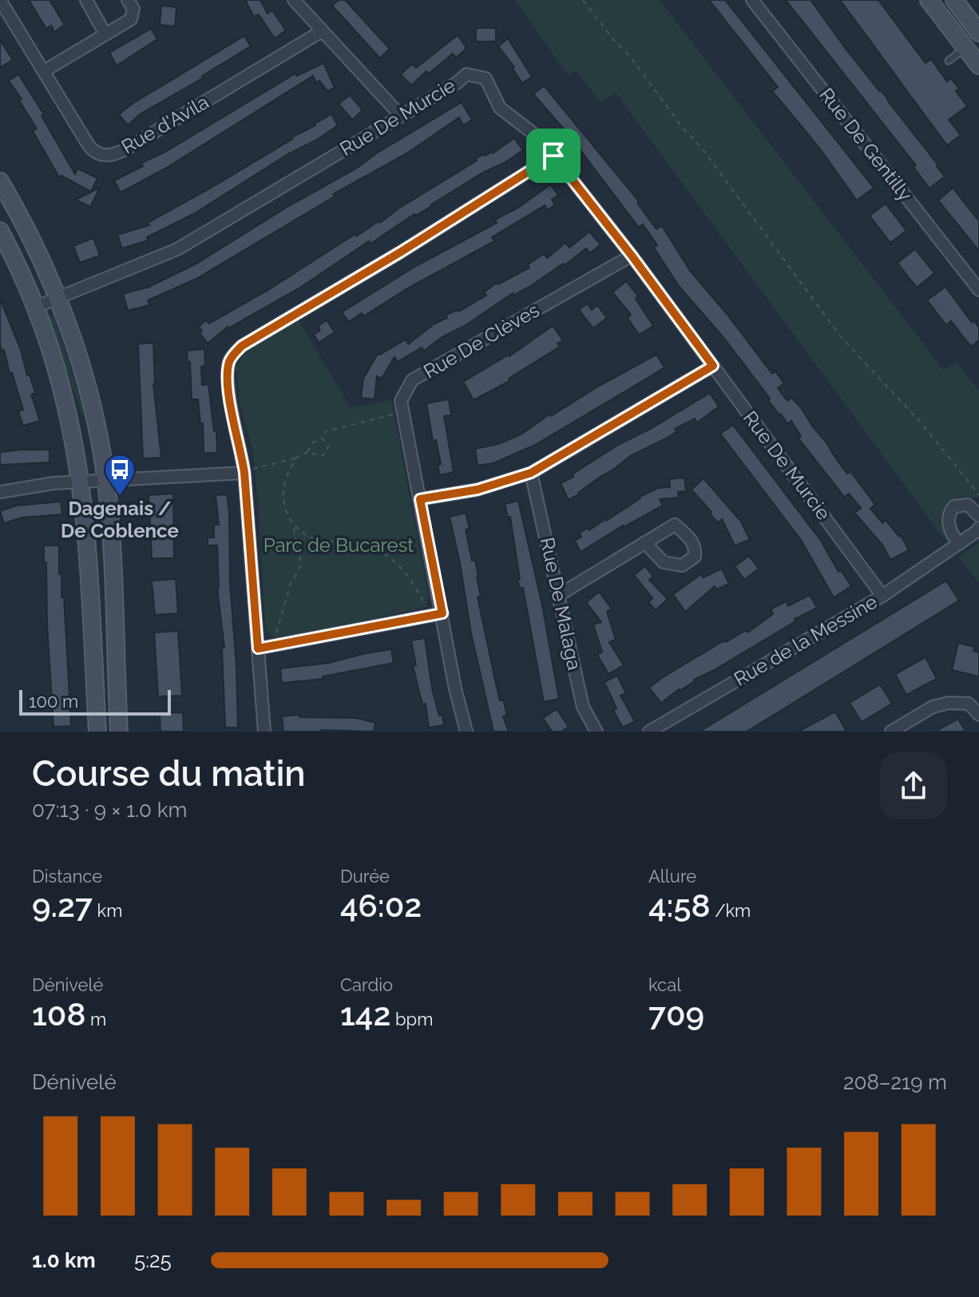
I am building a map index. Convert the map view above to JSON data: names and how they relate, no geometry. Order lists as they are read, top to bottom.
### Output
{
  "streets": {
    "street": [
      "Rue De Murcie",
      "Rue d'Avila",
      "Rue De Gentilly",
      "Rue De Clèves",
      "Rue De Malaga",
      "Rue de la Messine"
    ]
  },
  "crossings": [
    ["Rue De Murcie", "Rue De Clèves"],
    ["Rue De Murcie", "Rue de la Messine"]
  ],
  "parks": ["Parc de Bucarest"],
  "places": {
    "bus stop": ["Dagenais / De Coblence"]
  },
  "scale_bar": "100 m",
  "page": {
    "scale": "100 m",
    "heading": ["Course du matin", "07:13 · 9 × 1.0 km"],
    "stats": [
      ["Distance", "9.27 km"],
      ["Durée", "46:02"],
      ["Allure", "4:58 /km"],
      ["Dénivelé", "108 m"],
      ["Cardio", "142 bpm"],
      ["kcal", "709"]
    ],
    "chart": ["Dénivelé", "208–219 m"],
    "list": [
      {
        "name": "1.0 km",
        "note": "5:25"
      }
    ]
  }
}
